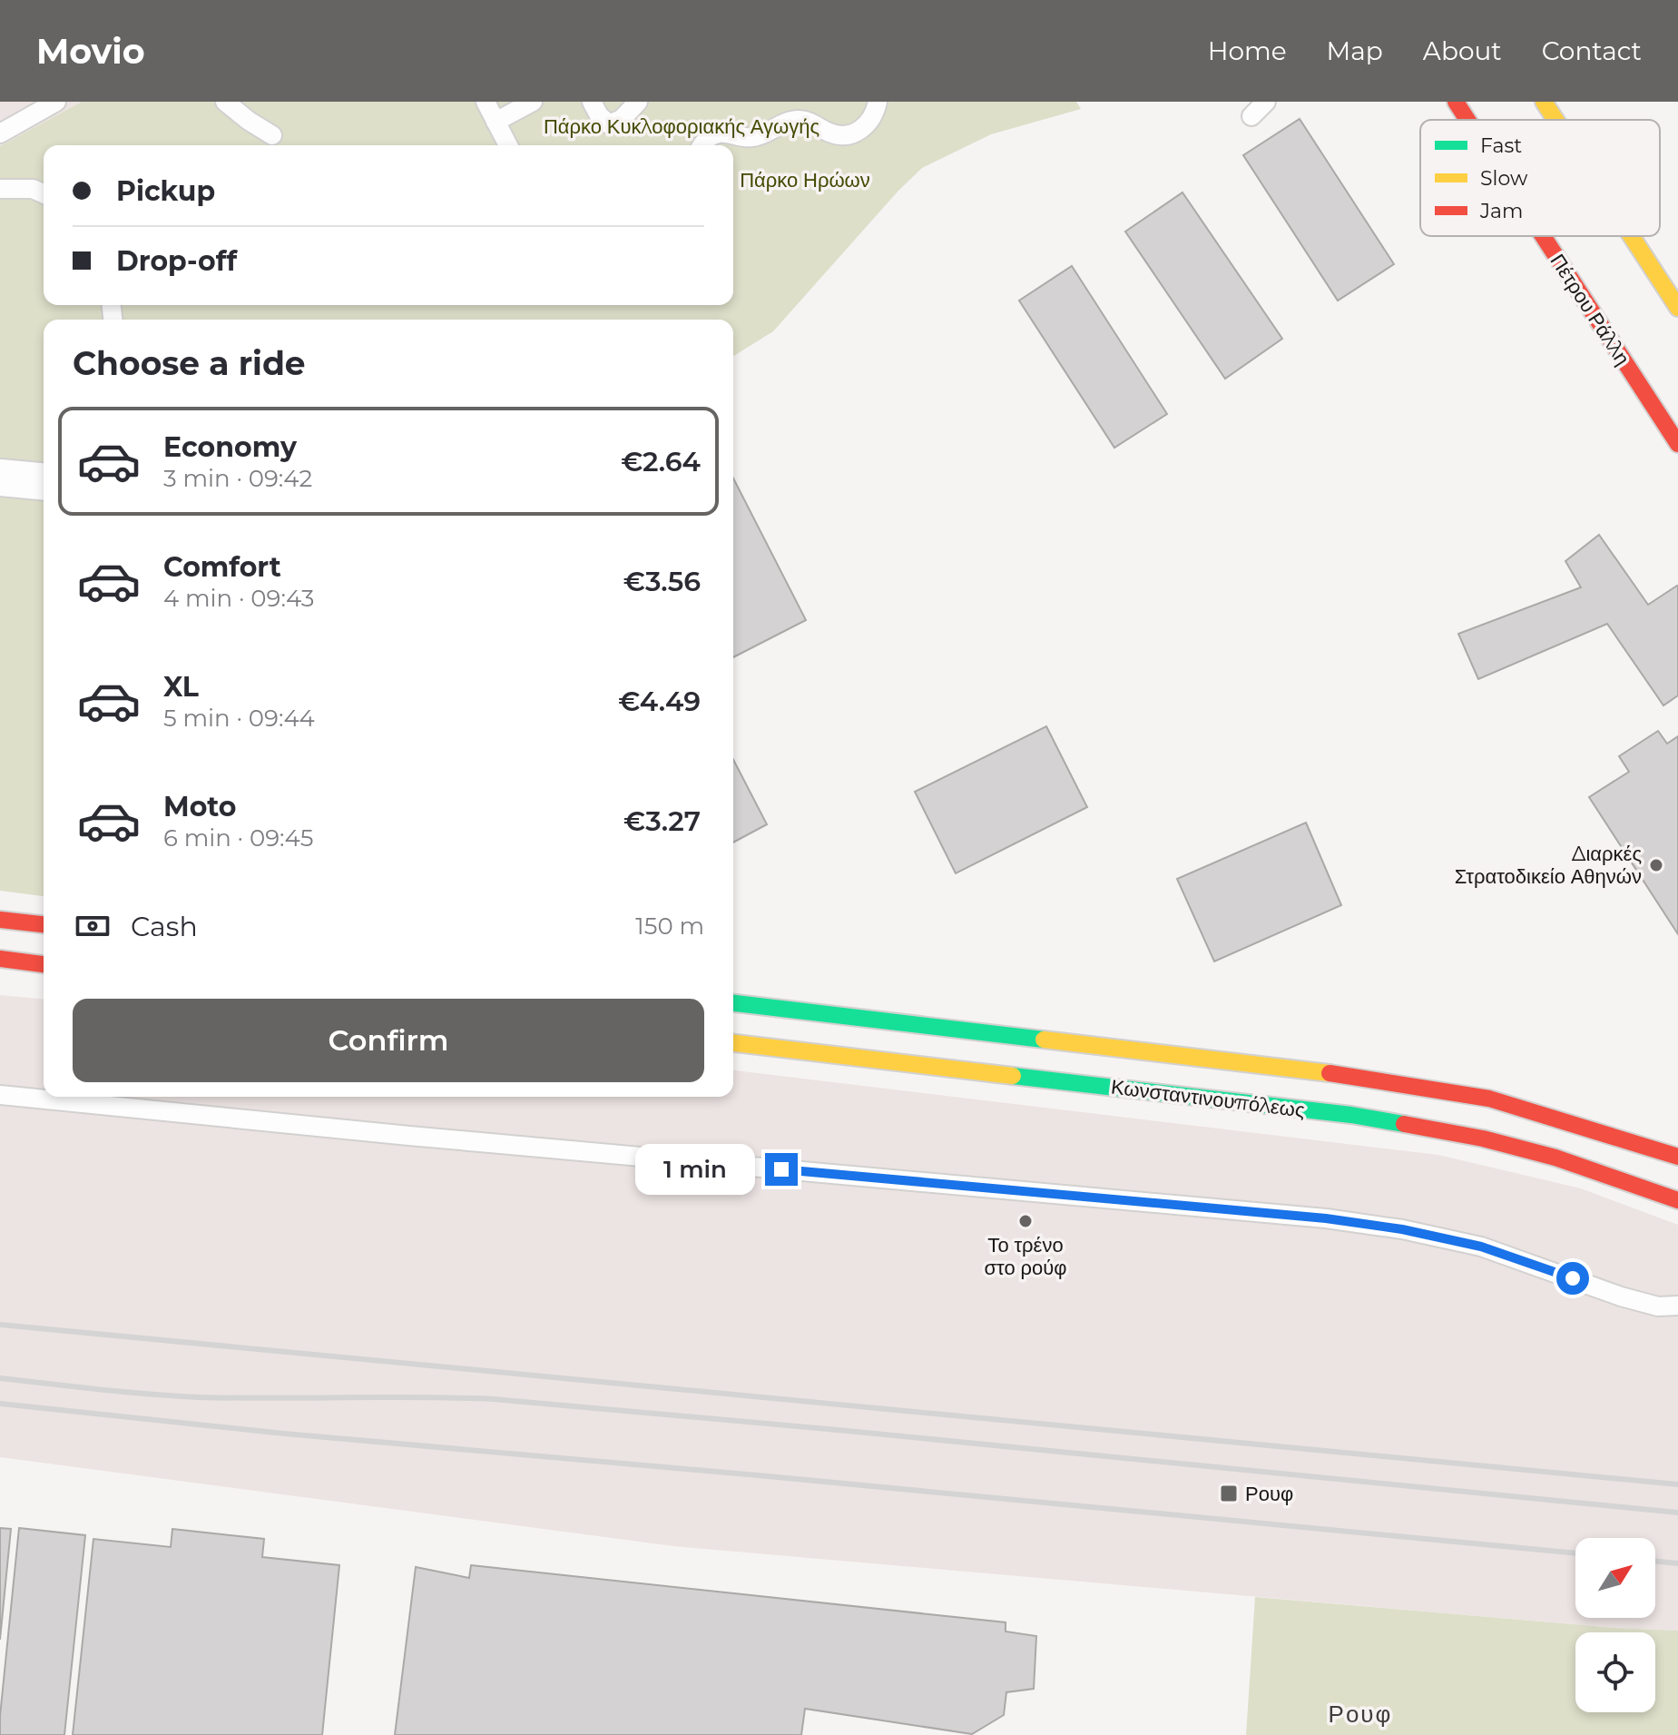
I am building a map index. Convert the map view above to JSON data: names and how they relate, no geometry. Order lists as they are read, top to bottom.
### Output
{
  "streets": {
    "main road": ["Πέτρου Ράλλη", "Κωνσταντινουπόλεως"]
  },
  "districts": ["Ρουφ"],
  "parks": ["Πάρκο Κυκλοφοριακής Αγωγής", "Πάρκο Ηρώων"],
  "places": {
    "other": ["Διαρκές Στρατοδικείο Αθηνών", "Το τρένο στο ρούφ"],
    "transit": ["Ρουφ"]
  },
  "legend": ["Fast", "Slow", "Jam"],
  "north": "top right",
  "page": {
    "header": "Movio",
    "nav": [
      "Home",
      "Map",
      "About",
      "Contact"
    ],
    "banner": ["Pickup", "Drop-off"],
    "heading": "Choose a ride",
    "list": [
      {
        "name": "Economy",
        "note": "3 min · 09:42",
        "value": "€2.64"
      },
      {
        "name": "Comfort",
        "note": "4 min · 09:43",
        "value": "€3.56"
      },
      {
        "name": "XL",
        "note": "5 min · 09:44",
        "value": "€4.49"
      },
      {
        "name": "Moto",
        "note": "6 min · 09:45",
        "value": "€3.27"
      }
    ],
    "pay": ["Cash", "150 m"],
    "buttons": "Confirm",
    "bubble": "1 min"
  }
}
